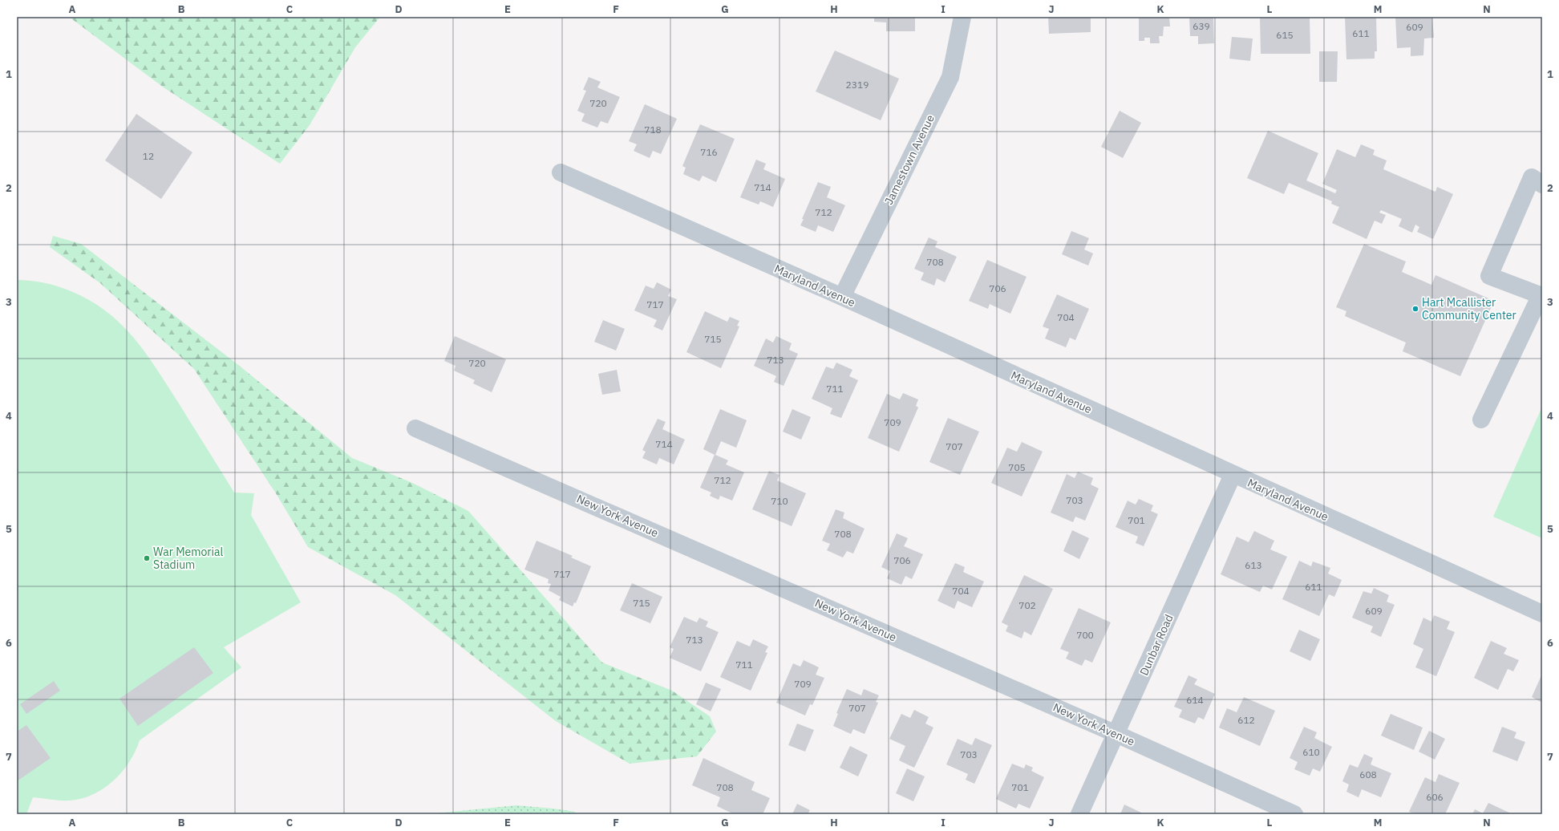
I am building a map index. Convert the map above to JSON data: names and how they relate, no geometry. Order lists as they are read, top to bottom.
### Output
{
  "streets": {
    "street": [
      "Jamestown Avenue",
      "Maryland Avenue",
      "New York Avenue",
      "Dunbar Road"
    ]
  },
  "crossings": [
    ["Jamestown Avenue", "Maryland Avenue"],
    ["Maryland Avenue", "Dunbar Road"],
    ["New York Avenue", "Dunbar Road"]
  ],
  "places": ["Hart Mcallister Community Center", "War Memorial Stadium"],
  "house_numbers": [
    "639",
    "609",
    "611",
    "615",
    "2319",
    "720",
    "718",
    "716",
    "12",
    "714",
    "712",
    "708",
    "706",
    "717",
    "704",
    "715",
    "713",
    "720",
    "711",
    "709",
    "714",
    "707",
    "705",
    "712",
    "703",
    "710",
    "701",
    "708",
    "706",
    "613",
    "717",
    "611",
    "704",
    "715",
    "702",
    "609",
    "700",
    "713",
    "711",
    "709",
    "614",
    "707",
    "612",
    "610",
    "703",
    "608",
    "708",
    "701",
    "606"
  ],
  "grid": {
    "columns": [
      "A",
      "B",
      "C",
      "D",
      "E",
      "F",
      "G",
      "H",
      "I",
      "J",
      "K",
      "L",
      "M",
      "N"
    ],
    "rows": [
      "1",
      "2",
      "3",
      "4",
      "5",
      "6",
      "7"
    ]
  }
}
